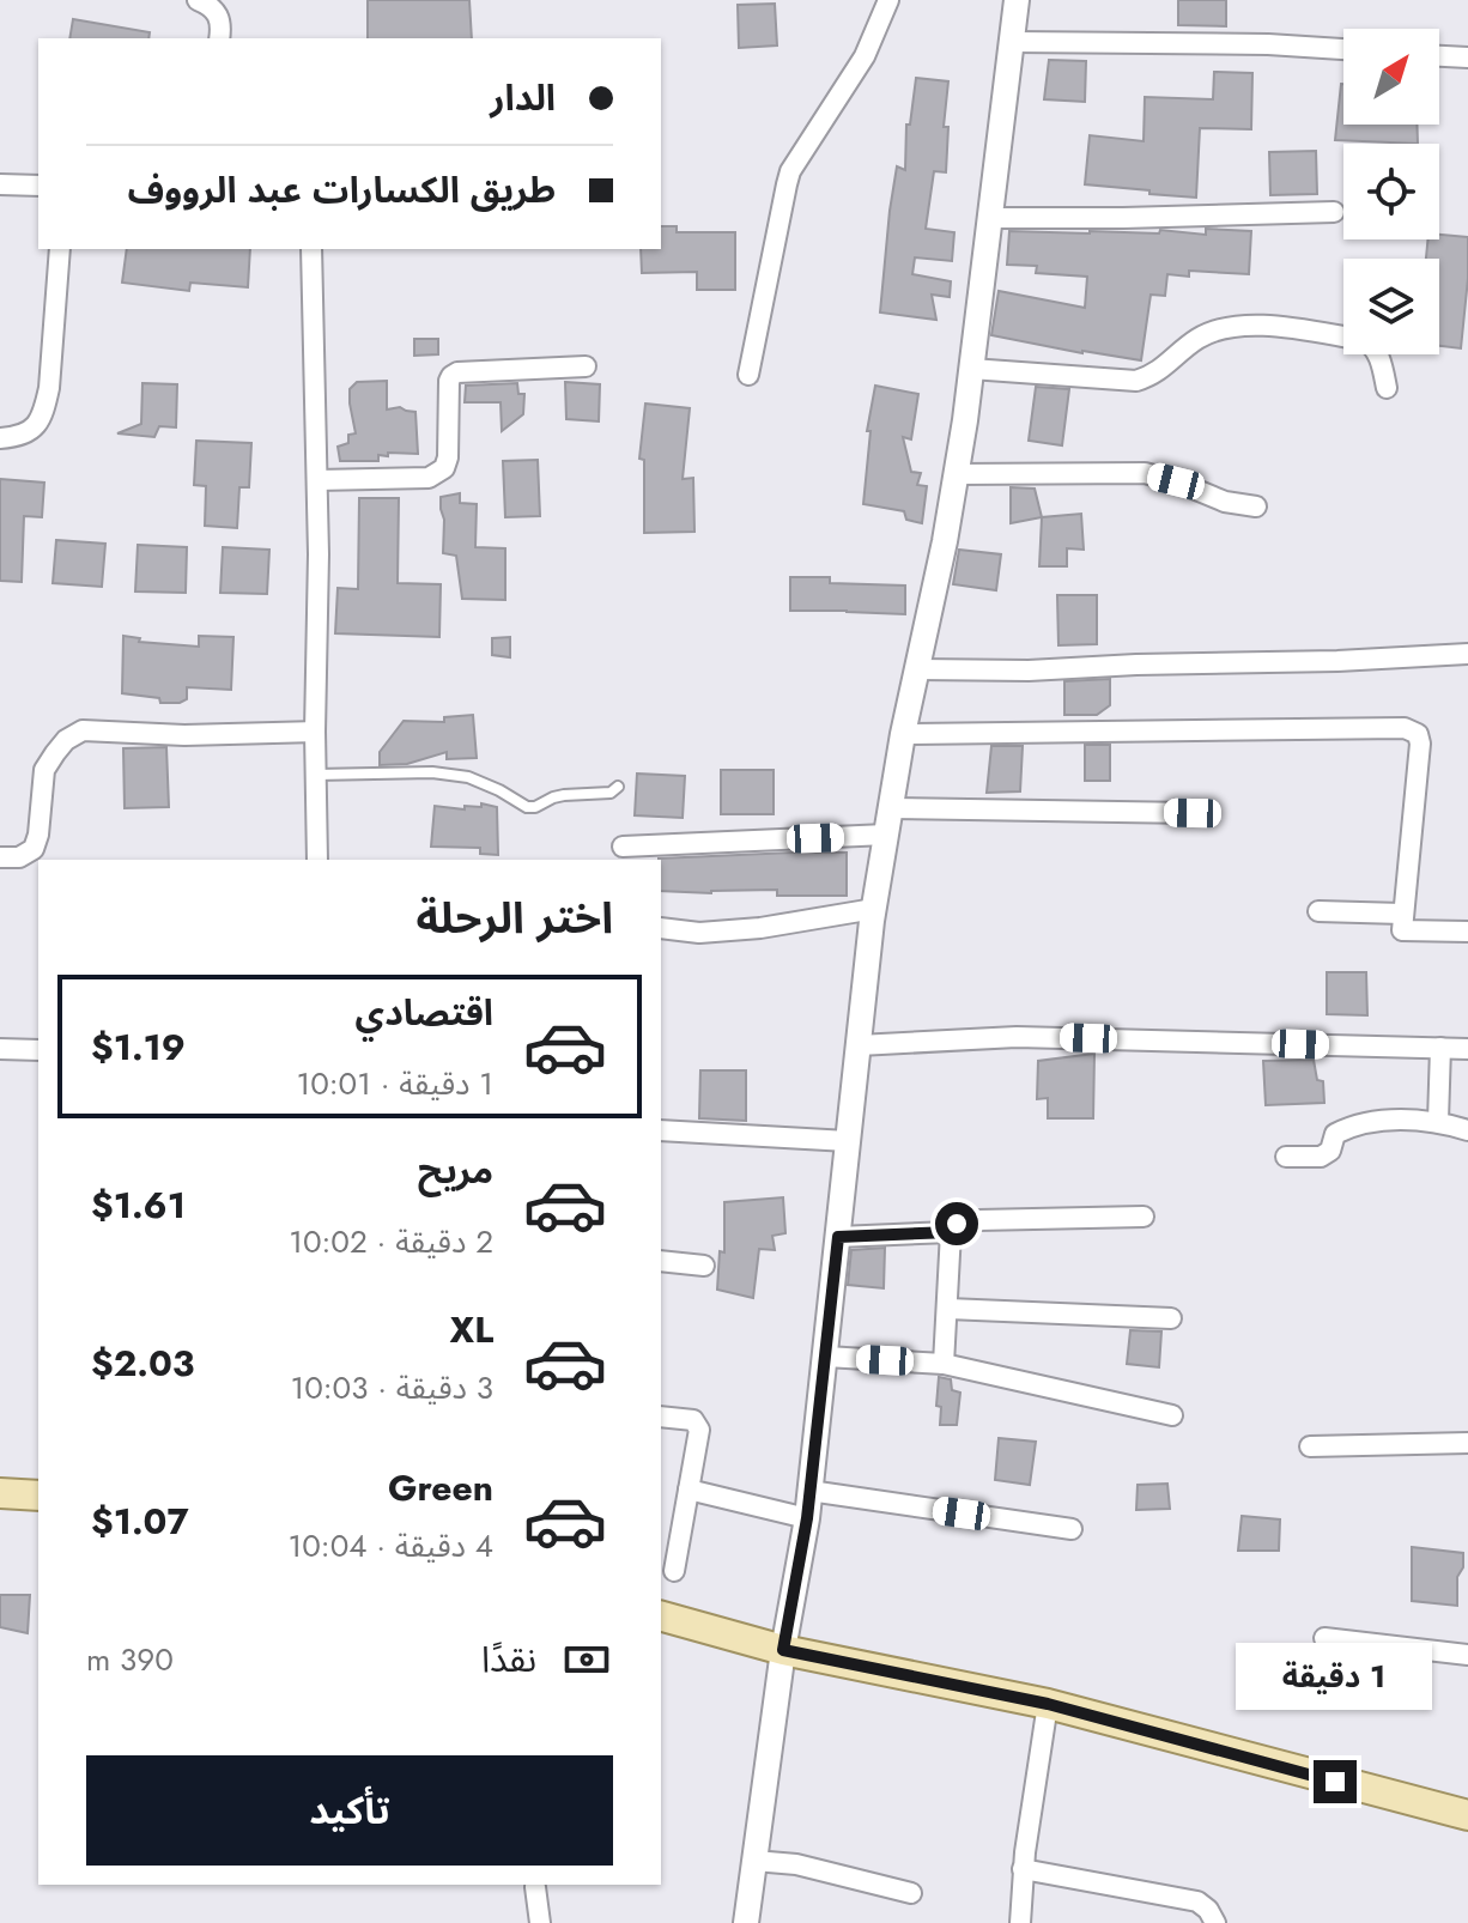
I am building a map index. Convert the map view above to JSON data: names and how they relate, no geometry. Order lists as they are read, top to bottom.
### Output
{
  "north": "top right",
  "page": {
    "banner": ["الدار", "طريق الكسارات عبد الرووف"],
    "heading": "اختر الرحلة",
    "list": [
      {
        "name": "اقتصادي",
        "note": "1 دقيقة · 10:01",
        "value": "$1.19"
      },
      {
        "name": "مريح",
        "note": "2 دقيقة · 10:02",
        "value": "$1.61"
      },
      {
        "name": "XL",
        "note": "3 دقيقة · 10:03",
        "value": "$2.03"
      },
      {
        "name": "Green",
        "note": "4 دقيقة · 10:04",
        "value": "$1.07"
      }
    ],
    "pay": ["نقدًا", "390 m"],
    "bubble": "1 دقيقة",
    "buttons": "تأكيد"
  }
}
